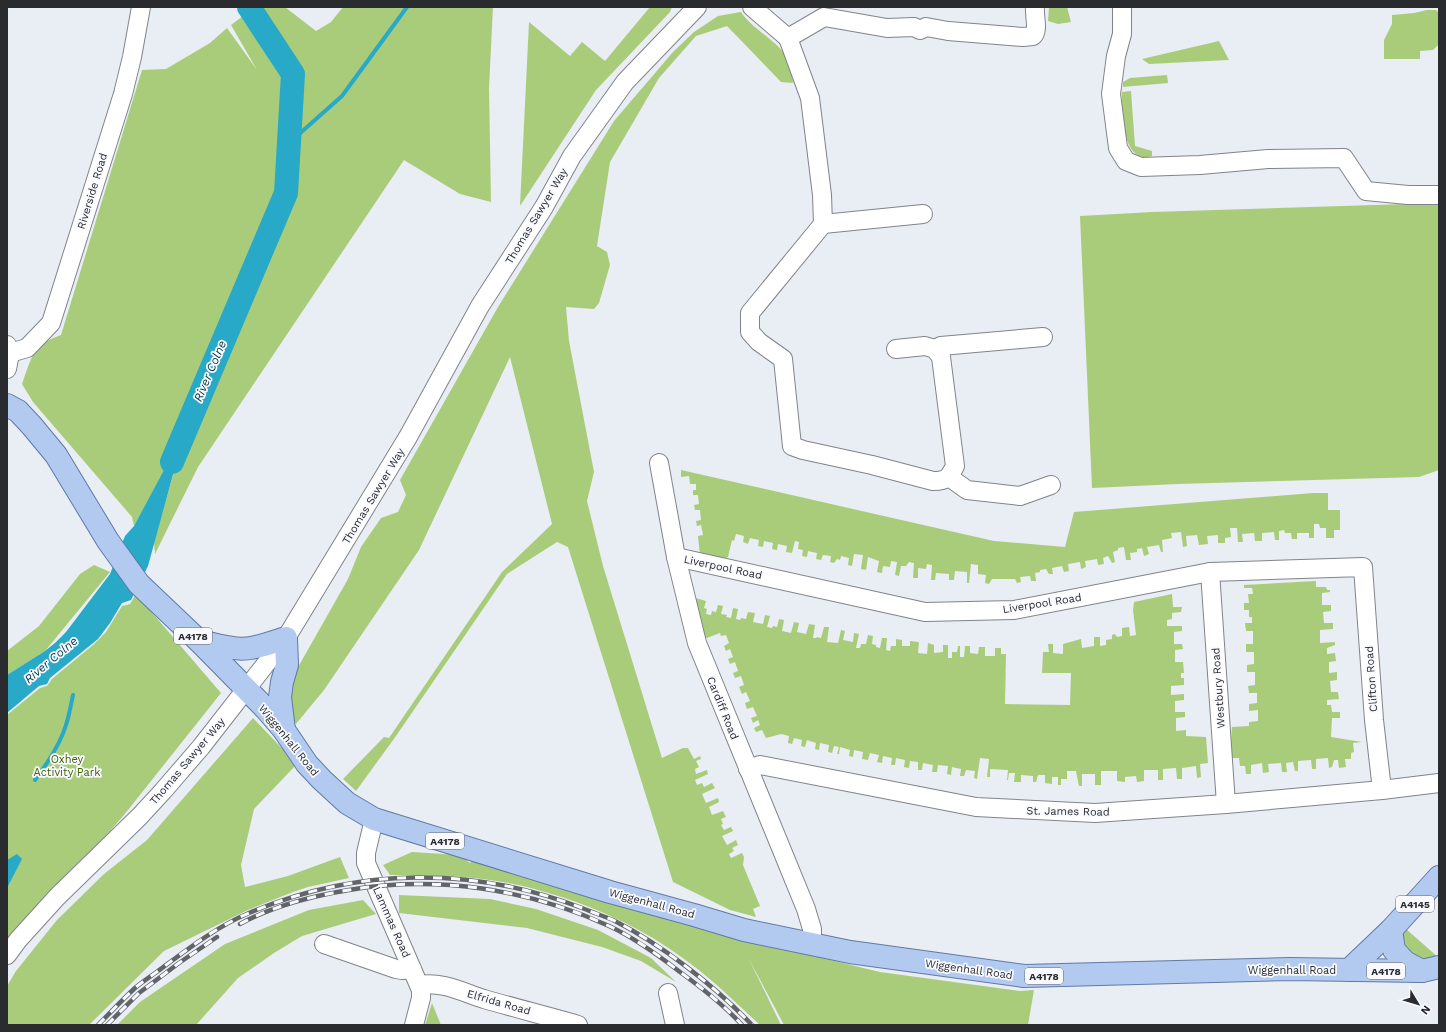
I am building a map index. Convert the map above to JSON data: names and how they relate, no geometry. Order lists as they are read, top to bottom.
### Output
{
  "streets": {
    "main road": ["A4178", "Wiggenhall Road", "A4145"],
    "street": [
      "Riverside Road",
      "Thomas Sawyer Way",
      "Liverpool Road",
      "Clifton Road",
      "Westbury Road",
      "Cardiff Road",
      "St. James Road",
      "Lammas Road",
      "Elfrida Road"
    ]
  },
  "crossings": [
    ["Thomas Sawyer Way", "Wiggenhall Road"],
    ["Liverpool Road", "Clifton Road"],
    ["Liverpool Road", "Westbury Road"],
    ["Liverpool Road", "Cardiff Road"],
    ["Clifton Road", "St. James Road"],
    ["Westbury Road", "St. James Road"],
    ["Cardiff Road", "Wiggenhall Road"],
    ["Cardiff Road", "St. James Road"],
    ["Wiggenhall Road", "A4145"],
    ["Wiggenhall Road", "Lammas Road"],
    ["Lammas Road", "Elfrida Road"]
  ],
  "water": ["River Colne"],
  "parks": ["Oxhey Activity Park"],
  "north": "bottom right"
}
